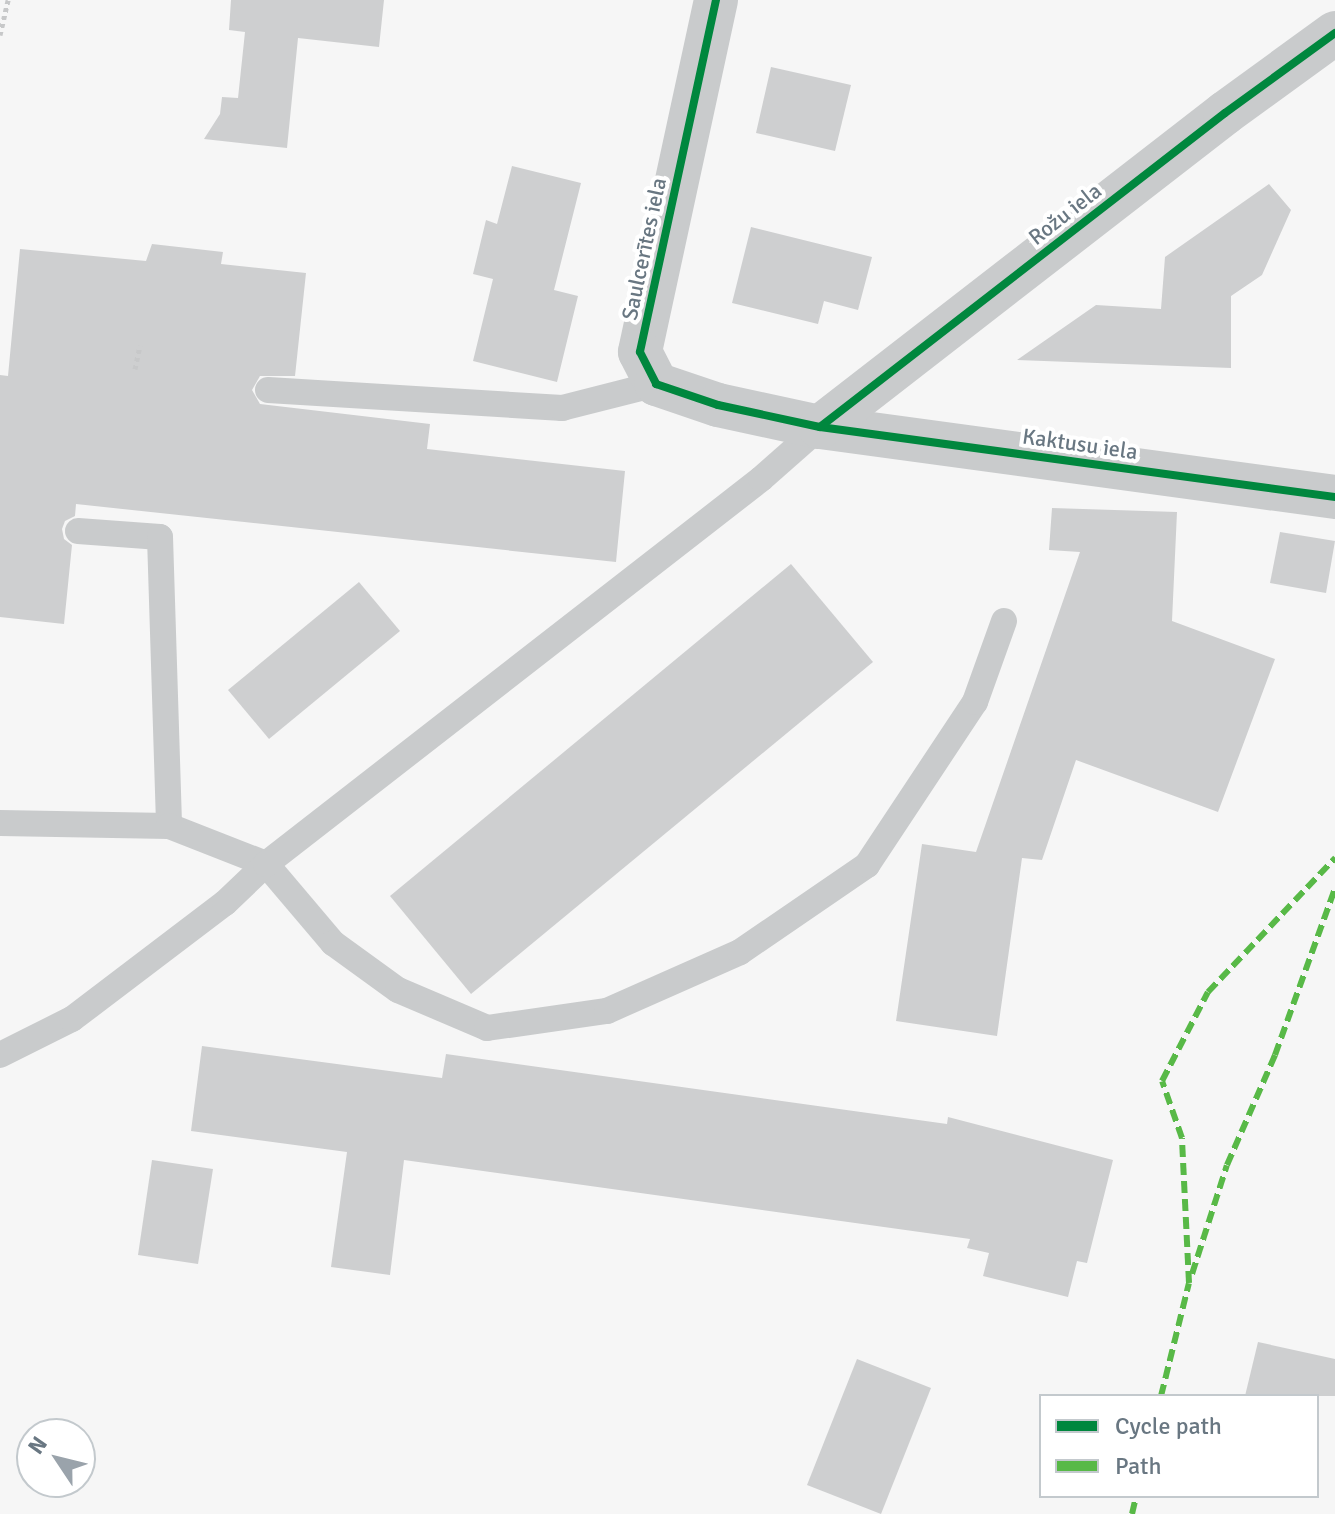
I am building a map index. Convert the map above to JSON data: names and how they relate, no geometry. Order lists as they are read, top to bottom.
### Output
{
  "streets": {
    "street": ["Rožu iela", "Saulcerītes iela", "Kaktusu iela"]
  },
  "crossings": [
    ["Rožu iela", "Kaktusu iela"]
  ],
  "legend": ["Cycle path", "Path"],
  "north": "top left"
}
